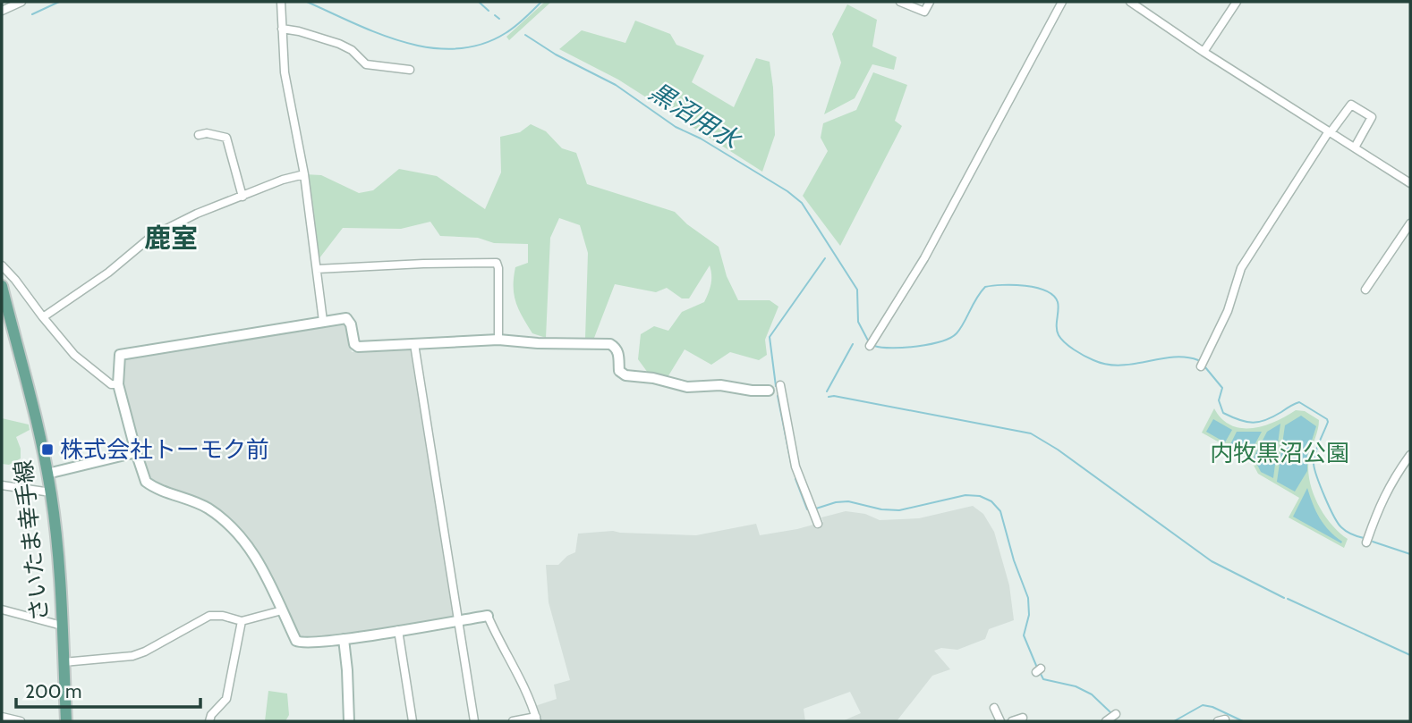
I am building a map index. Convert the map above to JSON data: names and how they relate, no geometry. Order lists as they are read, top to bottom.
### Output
{
  "streets": {
    "main road": ["さいたま幸手線"]
  },
  "districts": ["鹿室"],
  "water": ["黒沼用水"],
  "parks": ["内牧黒沼公園"],
  "places": {
    "transit": ["株式会社トーモク前"]
  },
  "scale_bar": "200 m"
}
